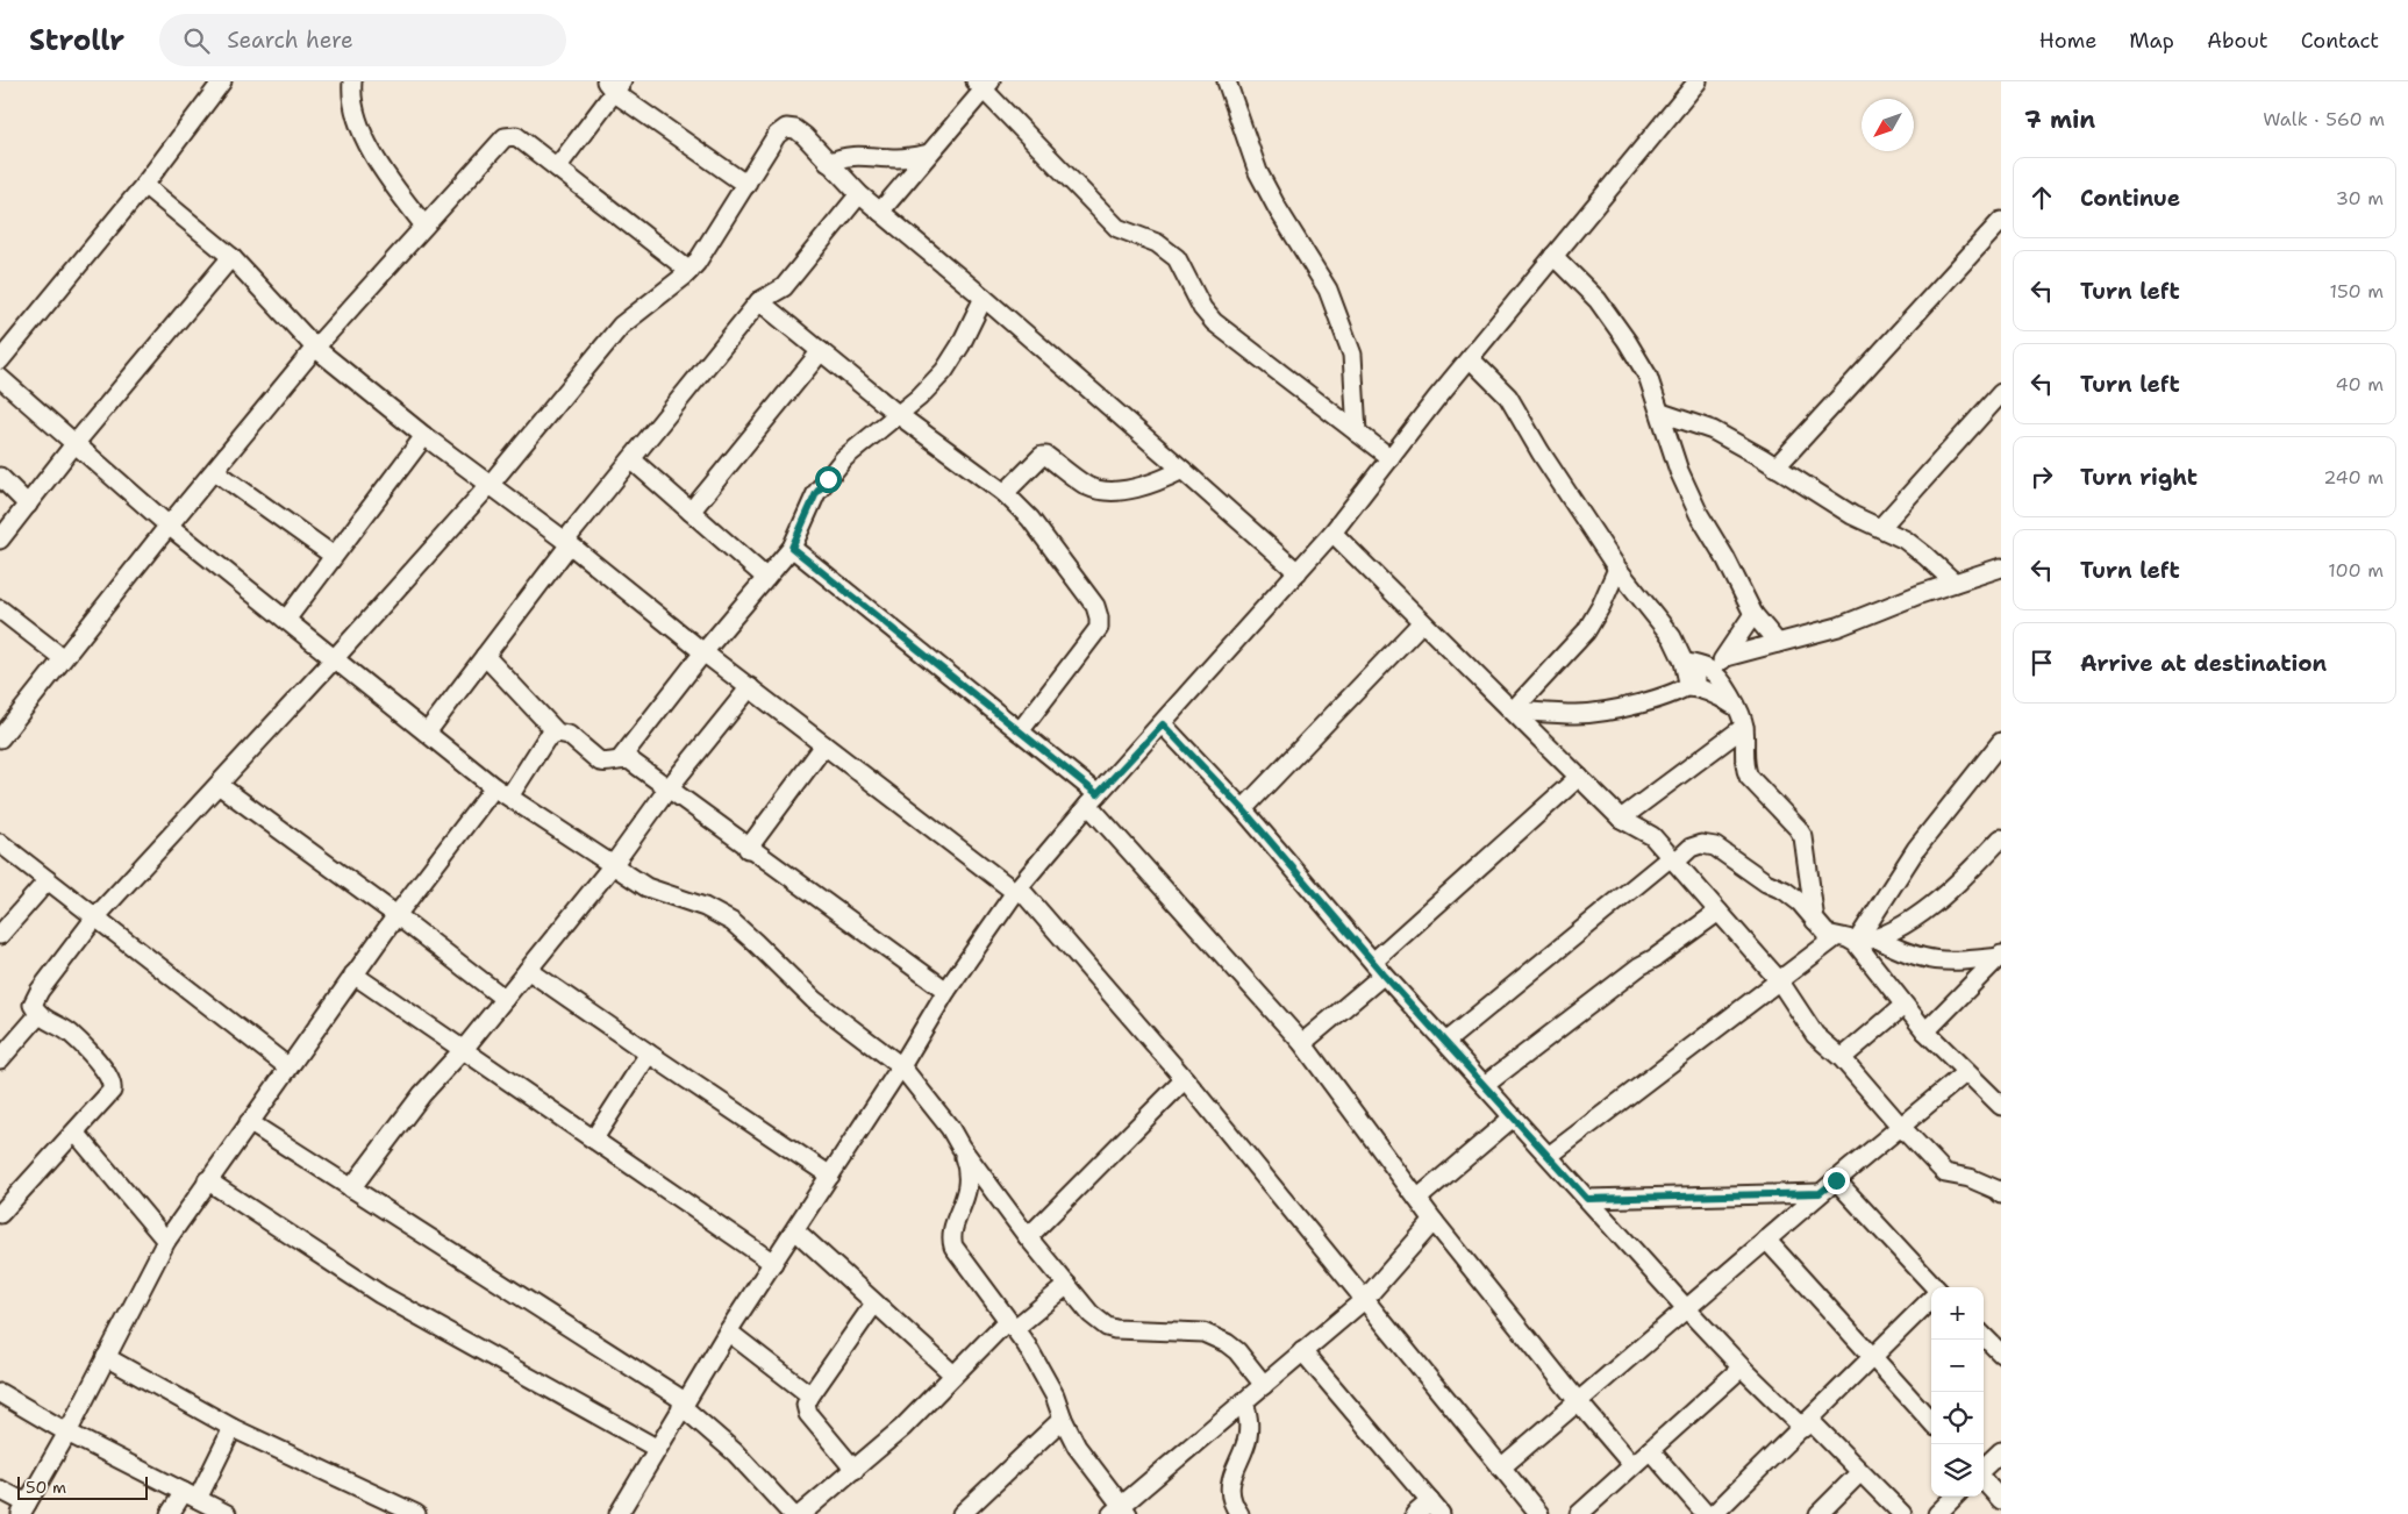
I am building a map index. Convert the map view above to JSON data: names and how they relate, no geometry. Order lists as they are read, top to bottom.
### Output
{
  "scale_bar": "50 m",
  "north": "bottom left",
  "page": {
    "header": "Strollr",
    "search": "Search here",
    "nav": [
      "Home",
      "Map",
      "About",
      "Contact"
    ],
    "heading": ["7 min", "Walk · 560 m"],
    "list": [
      ["Continue", "30 m"],
      ["Turn left", "150 m"],
      ["Turn left", "40 m"],
      ["Turn right", "240 m"],
      ["Turn left", "100 m"],
      "Arrive at destination"
    ],
    "map_buttons": ["+", "−"],
    "scale": "50 m"
  }
}
